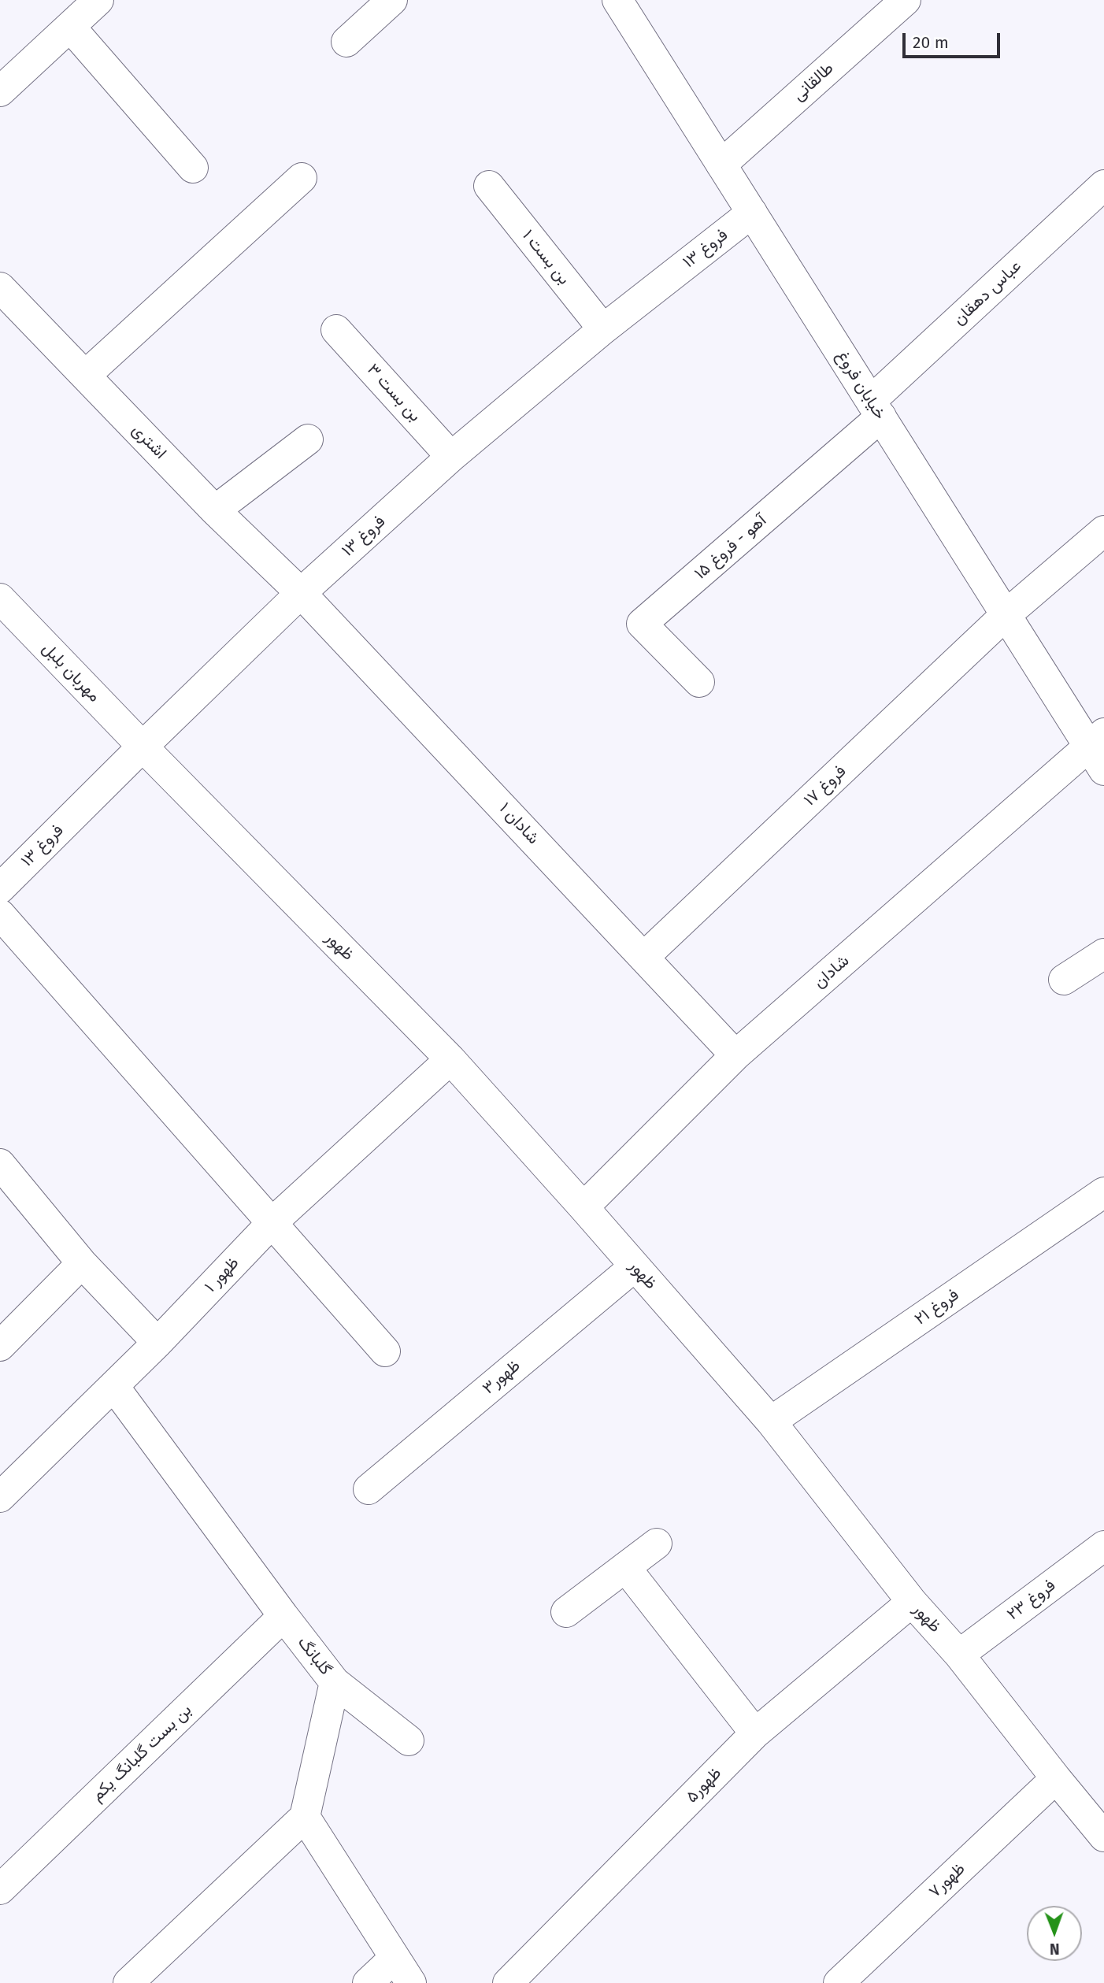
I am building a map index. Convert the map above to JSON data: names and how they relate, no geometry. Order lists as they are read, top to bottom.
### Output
{
  "streets": {
    "street": [
      "طالقانی",
      "فروغ ۱۳",
      "بن بست ۱",
      "عباس دهقان",
      "خیابان فروغ",
      "بن بست ۳",
      "اشتری",
      "آهو - فروغ ۱۵",
      "مهربان بلبل",
      "فروغ ۱۷",
      "شادان ۱",
      "ظهور",
      "شادان",
      "ظهور ۱",
      "فروغ ۲۱",
      "ظهور۳",
      "فروغ ۲۳",
      "گلبانگ",
      "بن بست گلبانگ یکم",
      "ظهور۵",
      "ظهور۷"
    ]
  },
  "crossings": [
    ["طالقانی", "خیابان فروغ"],
    ["فروغ ۱۳", "بن بست ۱"],
    ["فروغ ۱۳", "خیابان فروغ"],
    ["فروغ ۱۳", "بن بست ۳"],
    ["فروغ ۱۳", "اشتری"],
    ["فروغ ۱۳", "مهربان بلبل"],
    ["فروغ ۱۳", "شادان ۱"],
    ["فروغ ۱۳", "ظهور"],
    ["عباس دهقان", "خیابان فروغ"],
    ["عباس دهقان", "آهو - فروغ ۱۵"],
    ["خیابان فروغ", "آهو - فروغ ۱۵"],
    ["خیابان فروغ", "فروغ ۱۷"],
    ["خیابان فروغ", "شادان"],
    ["اشتری", "شادان ۱"],
    ["مهربان بلبل", "ظهور"],
    ["فروغ ۱۷", "شادان ۱"],
    ["شادان ۱", "شادان"],
    ["ظهور", "شادان"],
    ["ظهور", "ظهور ۱"],
    ["ظهور", "فروغ ۲۱"],
    ["ظهور", "ظهور۳"],
    ["ظهور", "فروغ ۲۳"],
    ["ظهور", "ظهور۵"],
    ["ظهور", "ظهور۷"],
    ["ظهور ۱", "گلبانگ"],
    ["گلبانگ", "بن بست گلبانگ یکم"]
  ],
  "scale_bar": "20 m",
  "north": "bottom"
}
